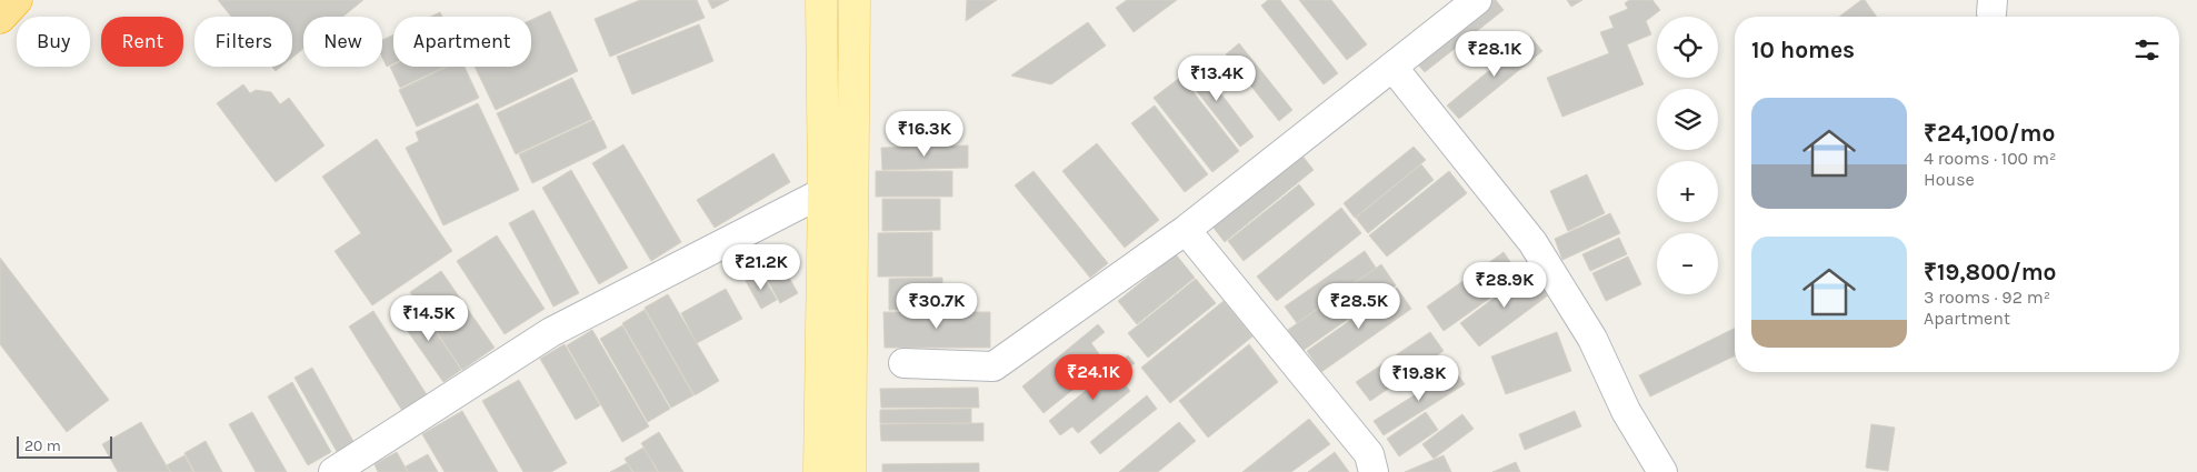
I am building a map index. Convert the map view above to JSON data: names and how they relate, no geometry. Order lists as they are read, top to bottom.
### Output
{
  "scale_bar": "20 m",
  "page": {
    "map_buttons": ["+", "−"],
    "chip": [
      "Buy",
      "Rent",
      "Filters",
      "New",
      "Apartment"
    ],
    "heading": "10 homes",
    "price": [
      "₹28.1K",
      "₹13.4K",
      "₹16.3K",
      "₹21.2K",
      "₹28.9K",
      "₹30.7K",
      "₹28.5K",
      "₹14.5K",
      "₹24.1K",
      "₹19.8K"
    ],
    "list": [
      {
        "name": "₹24,100/mo",
        "note": "4 rooms · 100 m² · House"
      },
      {
        "name": "₹19,800/mo",
        "note": "3 rooms · 92 m² · Apartment"
      }
    ],
    "scale": "20 m"
  }
}
